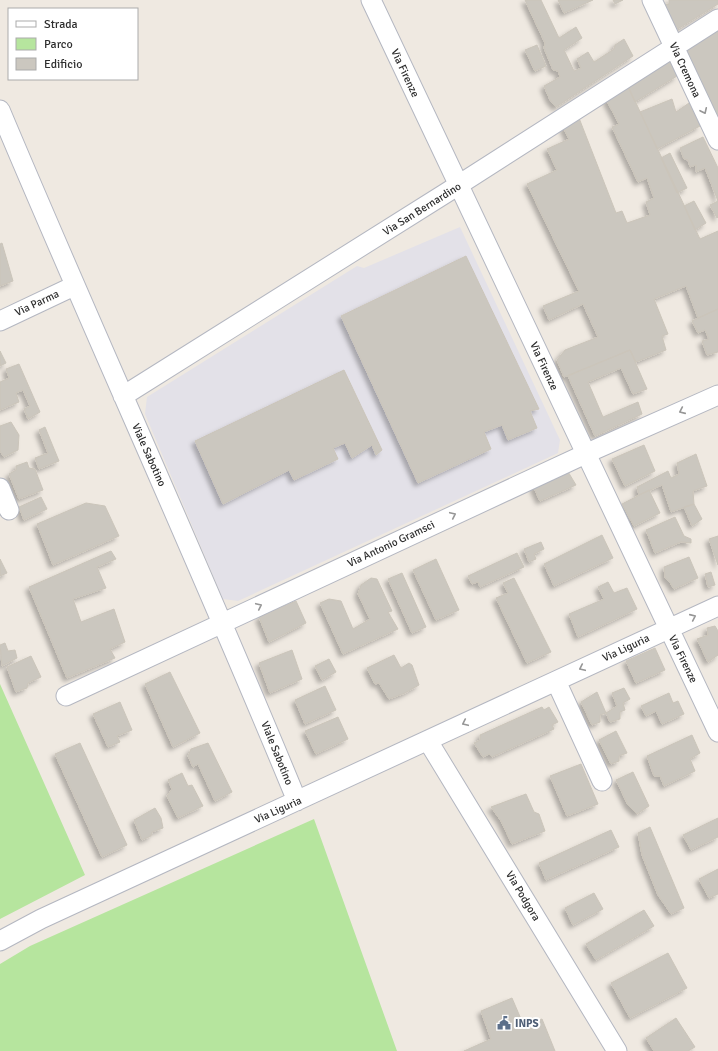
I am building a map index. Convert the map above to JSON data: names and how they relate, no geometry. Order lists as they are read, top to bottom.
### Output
{
  "streets": {
    "street": [
      "Via Cremona",
      "Via Firenze",
      "Via San Bernardino",
      "Via Parma",
      "Viale Sabotino",
      "Via Antonio Gramsci",
      "Via Liguria",
      "Via Podgora"
    ]
  },
  "crossings": [
    ["Via Cremona", "Via San Bernardino"],
    ["Via Firenze", "Via San Bernardino"],
    ["Via Firenze", "Via Antonio Gramsci"],
    ["Via Firenze", "Via Liguria"],
    ["Via San Bernardino", "Viale Sabotino"],
    ["Via Parma", "Viale Sabotino"],
    ["Viale Sabotino", "Via Antonio Gramsci"],
    ["Viale Sabotino", "Via Liguria"],
    ["Via Liguria", "Via Podgora"]
  ],
  "one_way": ["Via Cremona"],
  "places": {
    "public building": ["INPS"]
  },
  "legend": ["Strada", "Parco", "Edificio"]
}
